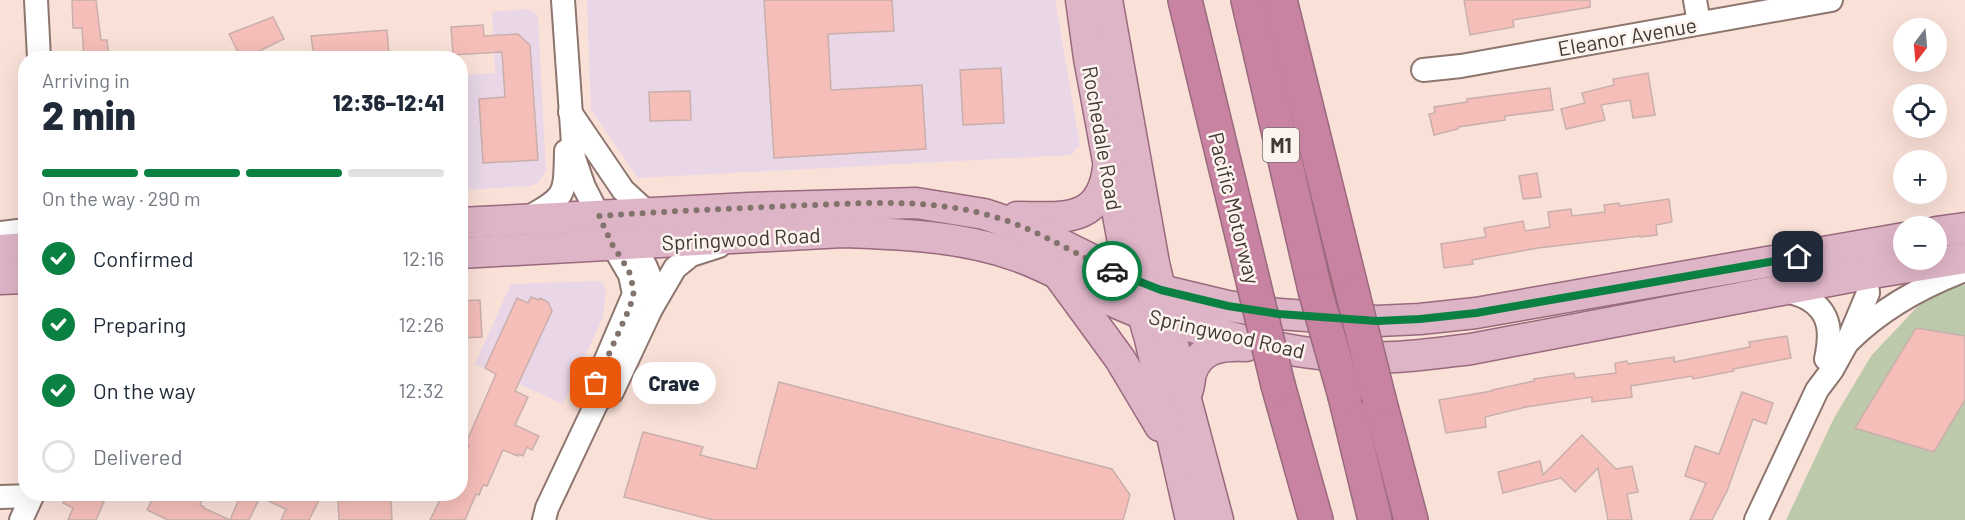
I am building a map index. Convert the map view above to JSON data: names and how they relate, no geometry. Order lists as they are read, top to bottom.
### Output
{
  "streets": {
    "highway": ["M1", "Pacific Motorway"],
    "main road": ["Rochedale Road", "Springwood Road"],
    "street": ["Eleanor Avenue"]
  },
  "crossings": [
    ["Rochedale Road", "Springwood Road"]
  ],
  "places": ["Crave"],
  "north": "bottom",
  "page": {
    "map_buttons": ["+", "−"],
    "heading": ["2 min", "Arriving in", "12:36–12:41"],
    "bar": "On the way · 290 m",
    "list": [
      ["Confirmed", "12:16"],
      ["Preparing", "12:26"],
      ["On the way", "12:32"],
      "Delivered"
    ],
    "bubble": "Crave"
  }
}
